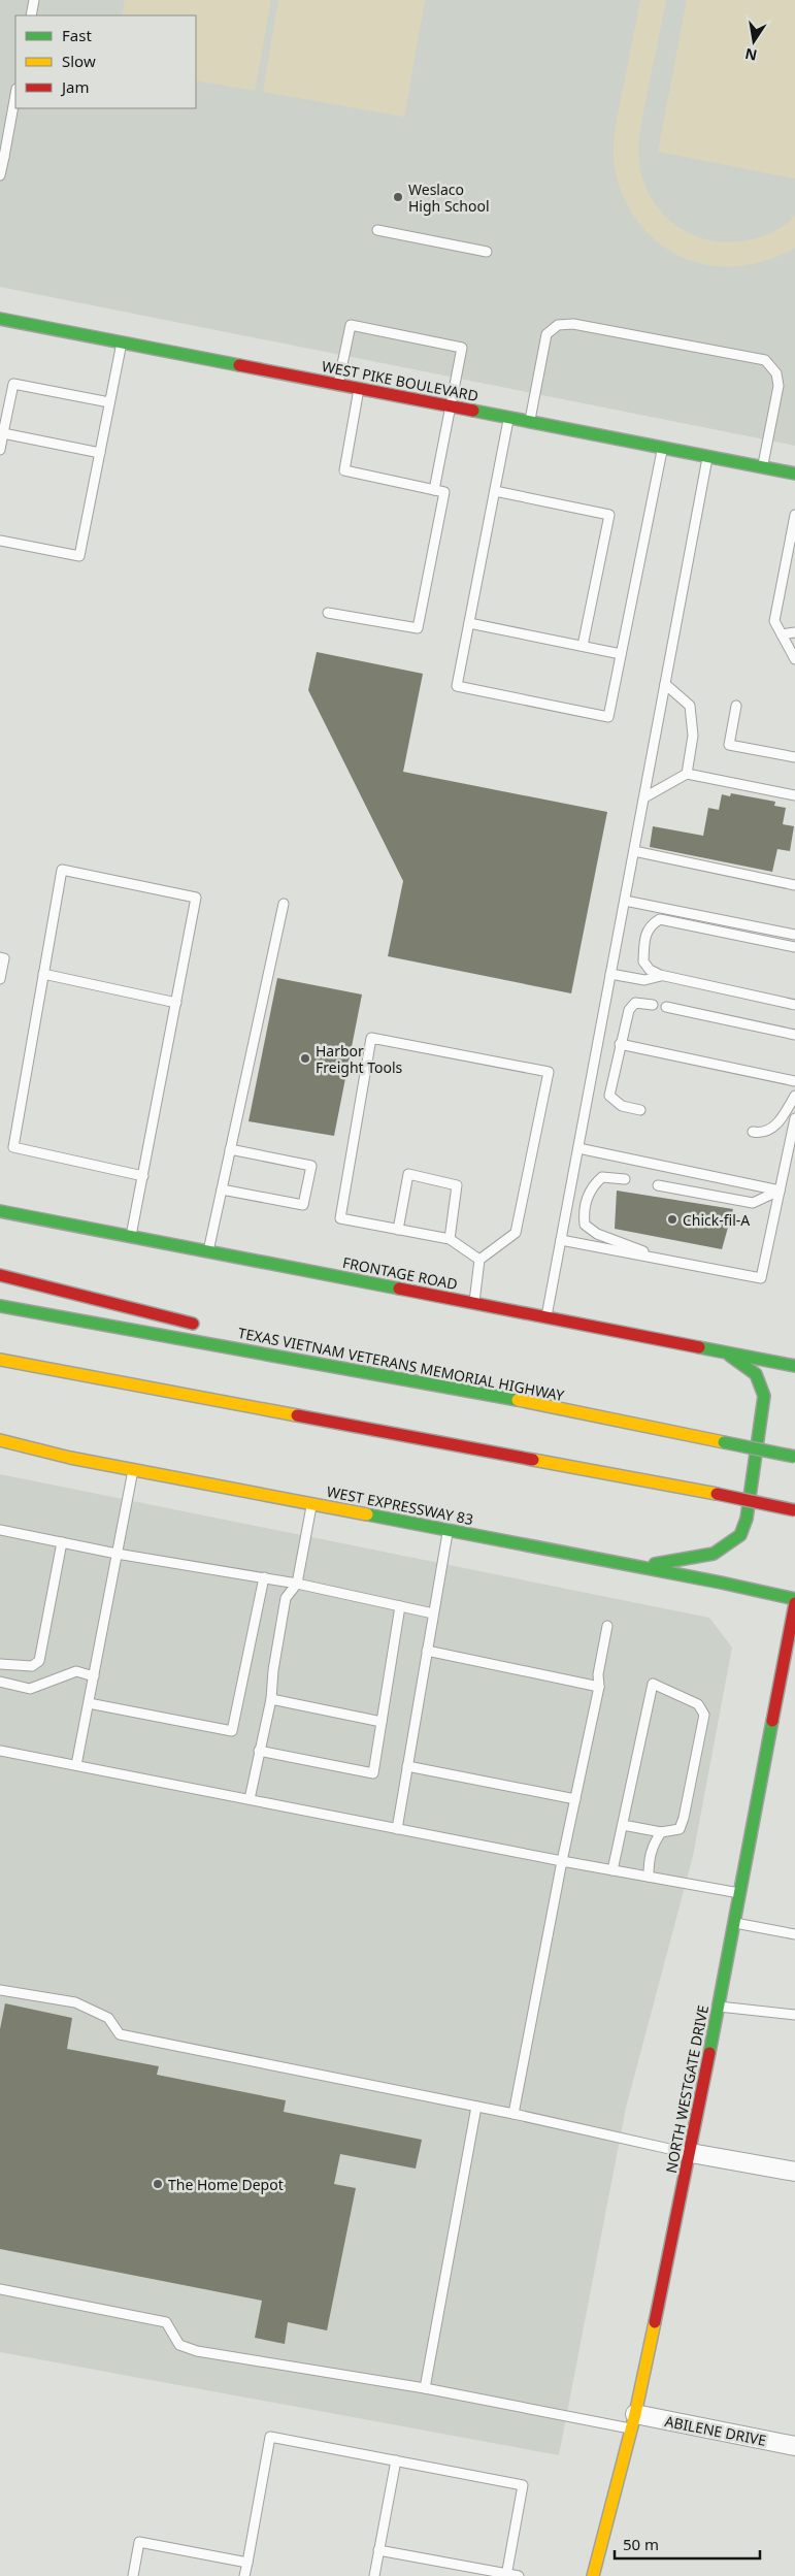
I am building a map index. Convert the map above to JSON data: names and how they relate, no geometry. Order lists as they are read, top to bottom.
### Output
{
  "streets": {
    "main road": [
      "WEST PIKE BOULEVARD",
      "FRONTAGE ROAD",
      "TEXAS VIETNAM VETERANS MEMORIAL HIGHWAY",
      "WEST EXPRESSWAY 83",
      "NORTH WESTGATE DRIVE"
    ],
    "street": ["ABILENE DRIVE"]
  },
  "crossings": [
    ["NORTH WESTGATE DRIVE", "ABILENE DRIVE"]
  ],
  "places": [
    "Weslaco High School",
    "Harbor Freight Tools",
    "Chick-fil-A",
    "The Home Depot"
  ],
  "legend": ["Fast", "Slow", "Jam"],
  "scale_bar": "50 m",
  "north": "bottom"
}
